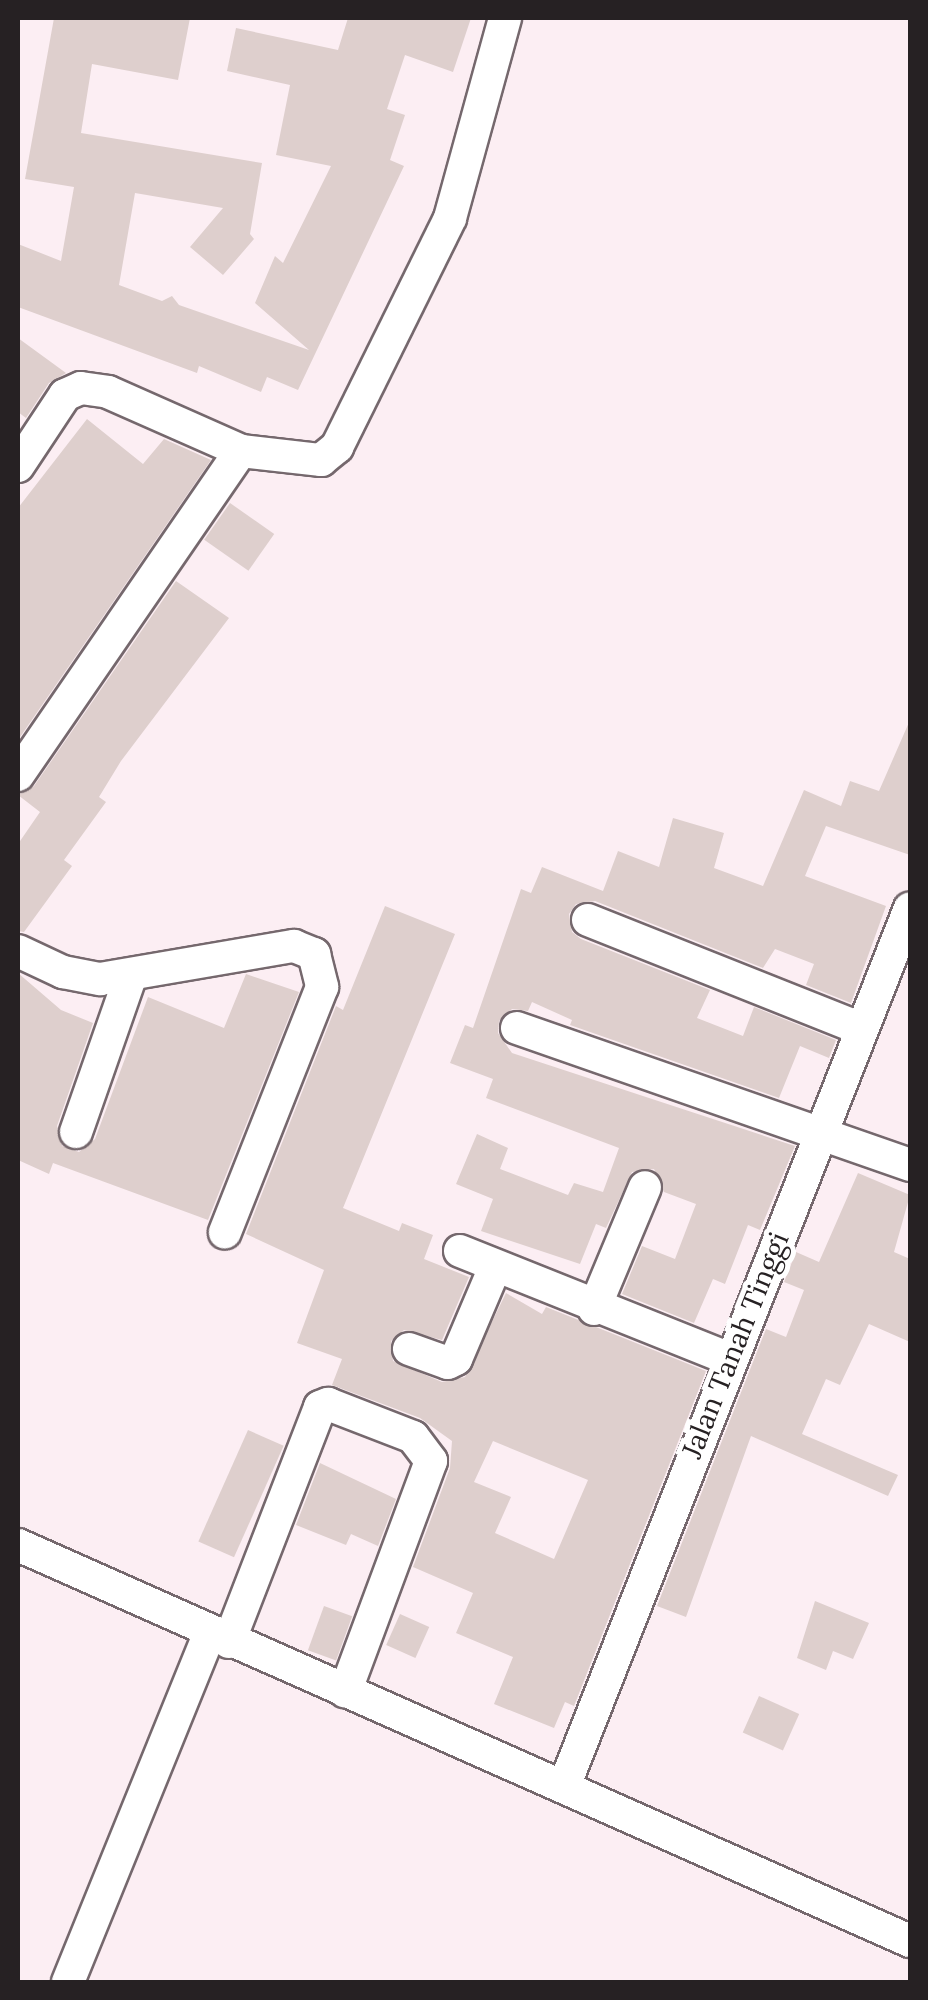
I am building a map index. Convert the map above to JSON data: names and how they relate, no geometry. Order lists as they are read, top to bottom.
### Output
{
  "streets": {
    "street": ["Jalan Tanah Tinggi"]
  }
}
